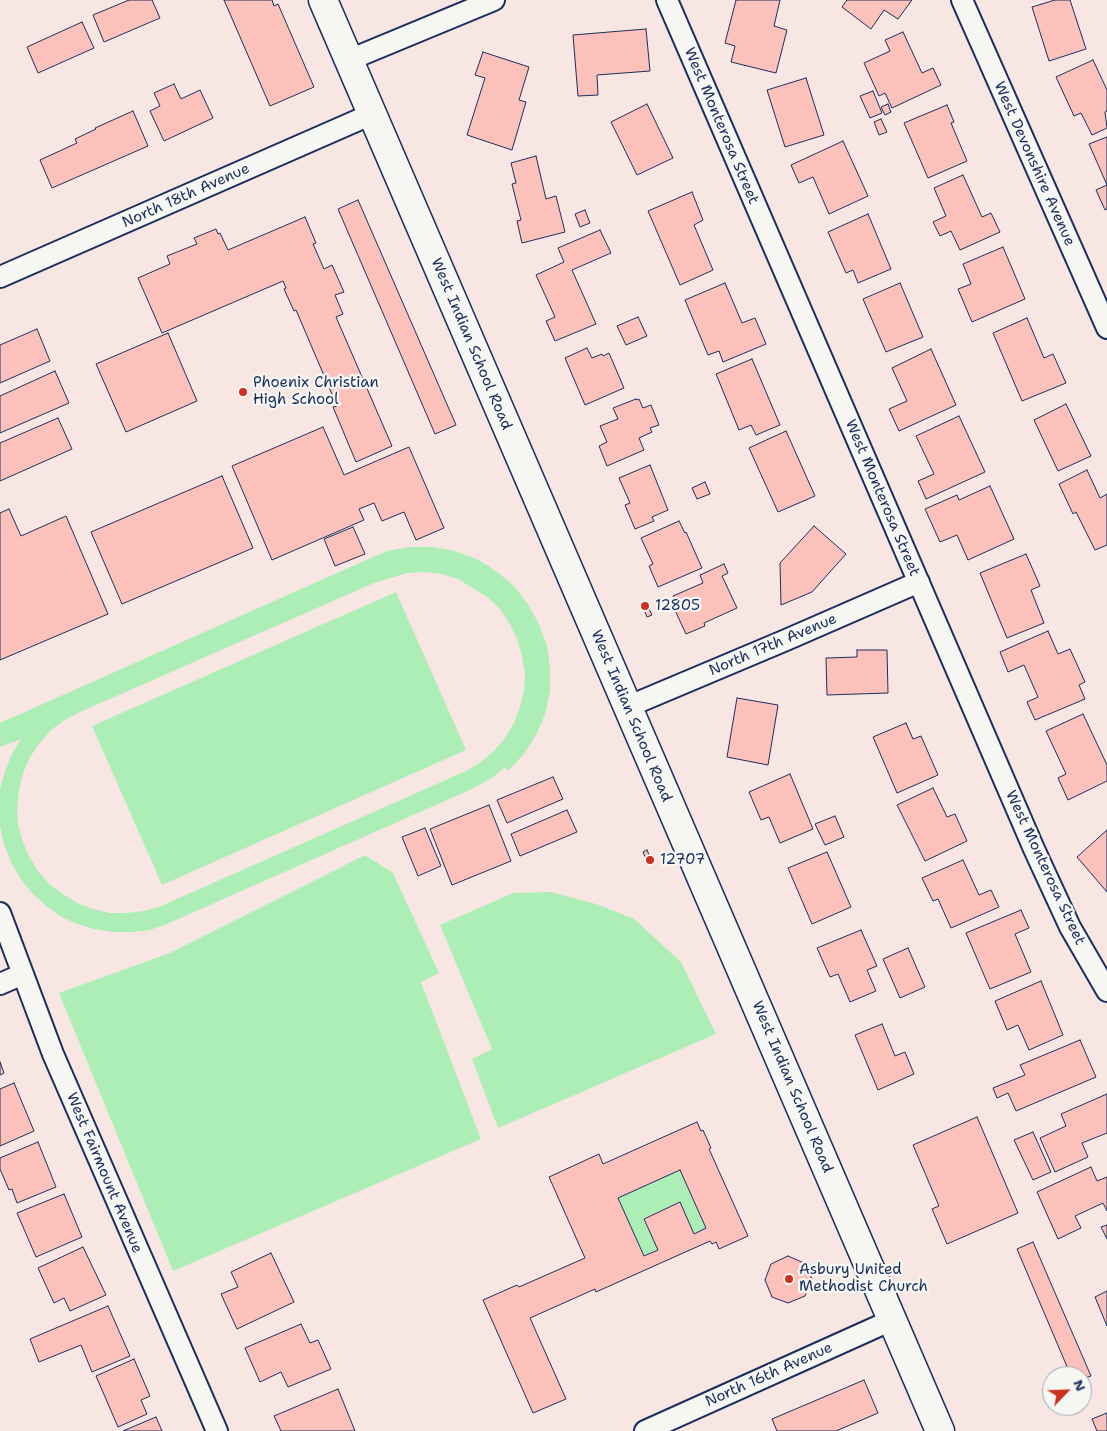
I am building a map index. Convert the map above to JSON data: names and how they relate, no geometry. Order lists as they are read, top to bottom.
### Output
{
  "streets": {
    "main road": ["West Indian School Road"],
    "street": [
      "West Monterosa Street",
      "West Devonshire Avenue",
      "North 18th Avenue",
      "North 17th Avenue",
      "West Fairmount Avenue",
      "North 16th Avenue"
    ]
  },
  "crossings": [
    ["West Monterosa Street", "North 17th Avenue"],
    ["North 18th Avenue", "West Indian School Road"],
    ["West Indian School Road", "North 17th Avenue"],
    ["West Indian School Road", "North 16th Avenue"]
  ],
  "places": [
    "Phoenix Christian High School",
    "12805",
    "12707",
    "Asbury United Methodist Church"
  ],
  "north": "top right"
}
